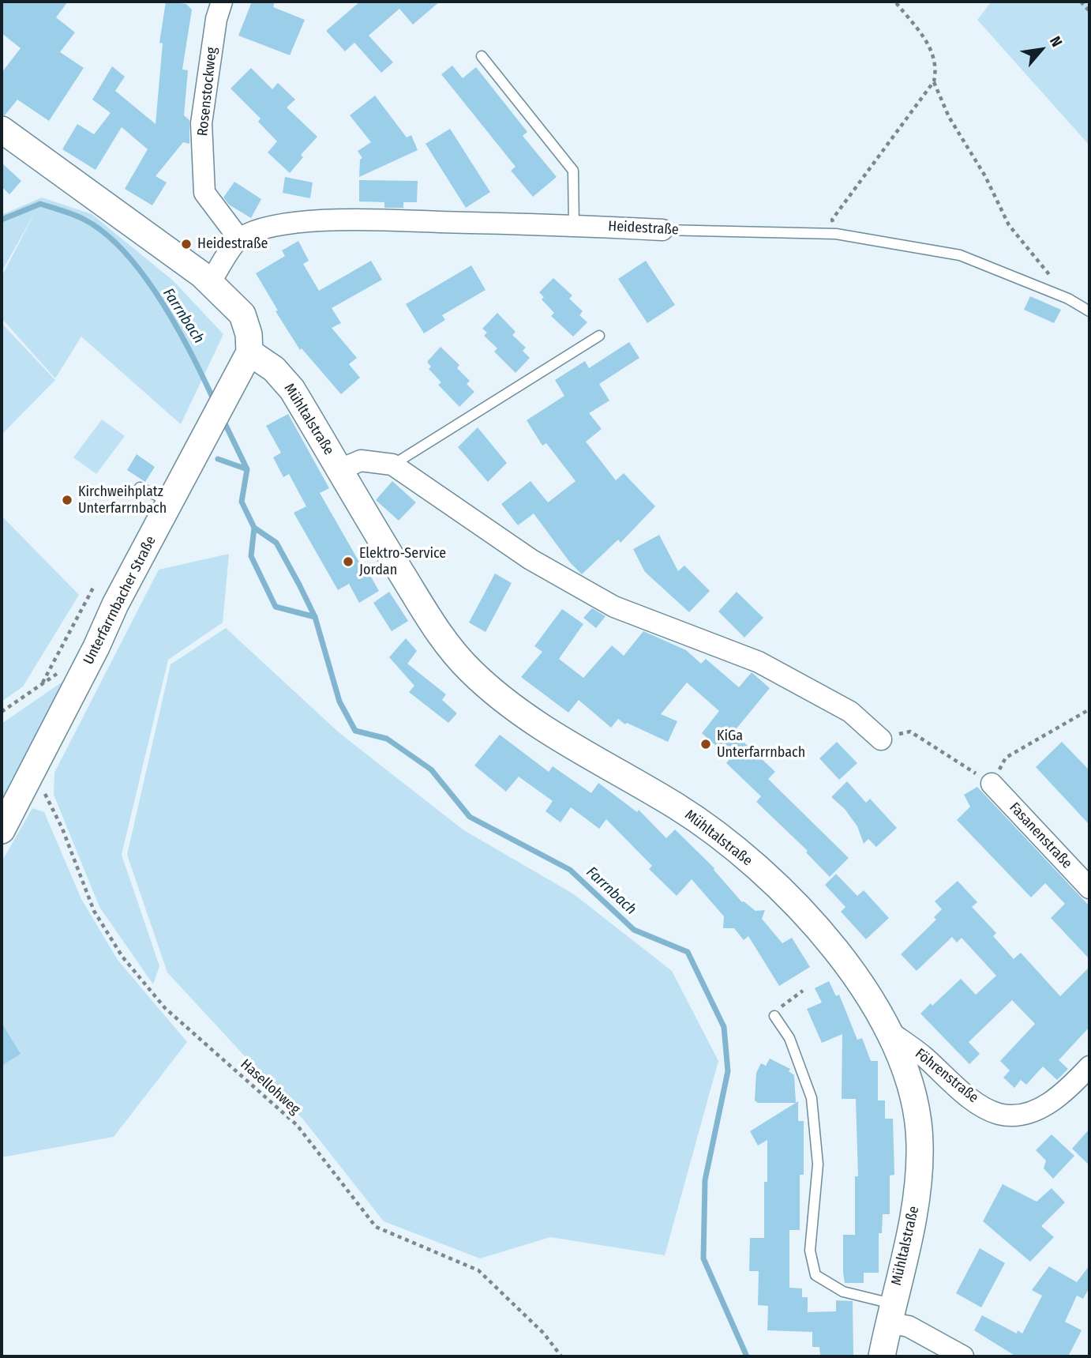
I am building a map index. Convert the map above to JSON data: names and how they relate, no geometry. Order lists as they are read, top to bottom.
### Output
{
  "streets": {
    "street": [
      "Rosenstockweg",
      "Heidestraße",
      "Mühltalstraße",
      "Unterfarrnbacher Straße",
      "Fasanenstraße",
      "Föhrenstraße"
    ],
    "path": ["Hasellohweg"]
  },
  "crossings": [
    ["Rosenstockweg", "Heidestraße"],
    ["Mühltalstraße", "Unterfarrnbacher Straße"],
    ["Mühltalstraße", "Föhrenstraße"],
    ["Unterfarrnbacher Straße", "Hasellohweg"]
  ],
  "water": ["Farrnbach"],
  "places": [
    "Heidestraße",
    "Kirchweihplatz Unterfarrnbach",
    "Elektro-Service Jordan",
    "KiGa Unterfarrnbach"
  ],
  "north": "top right"
}
